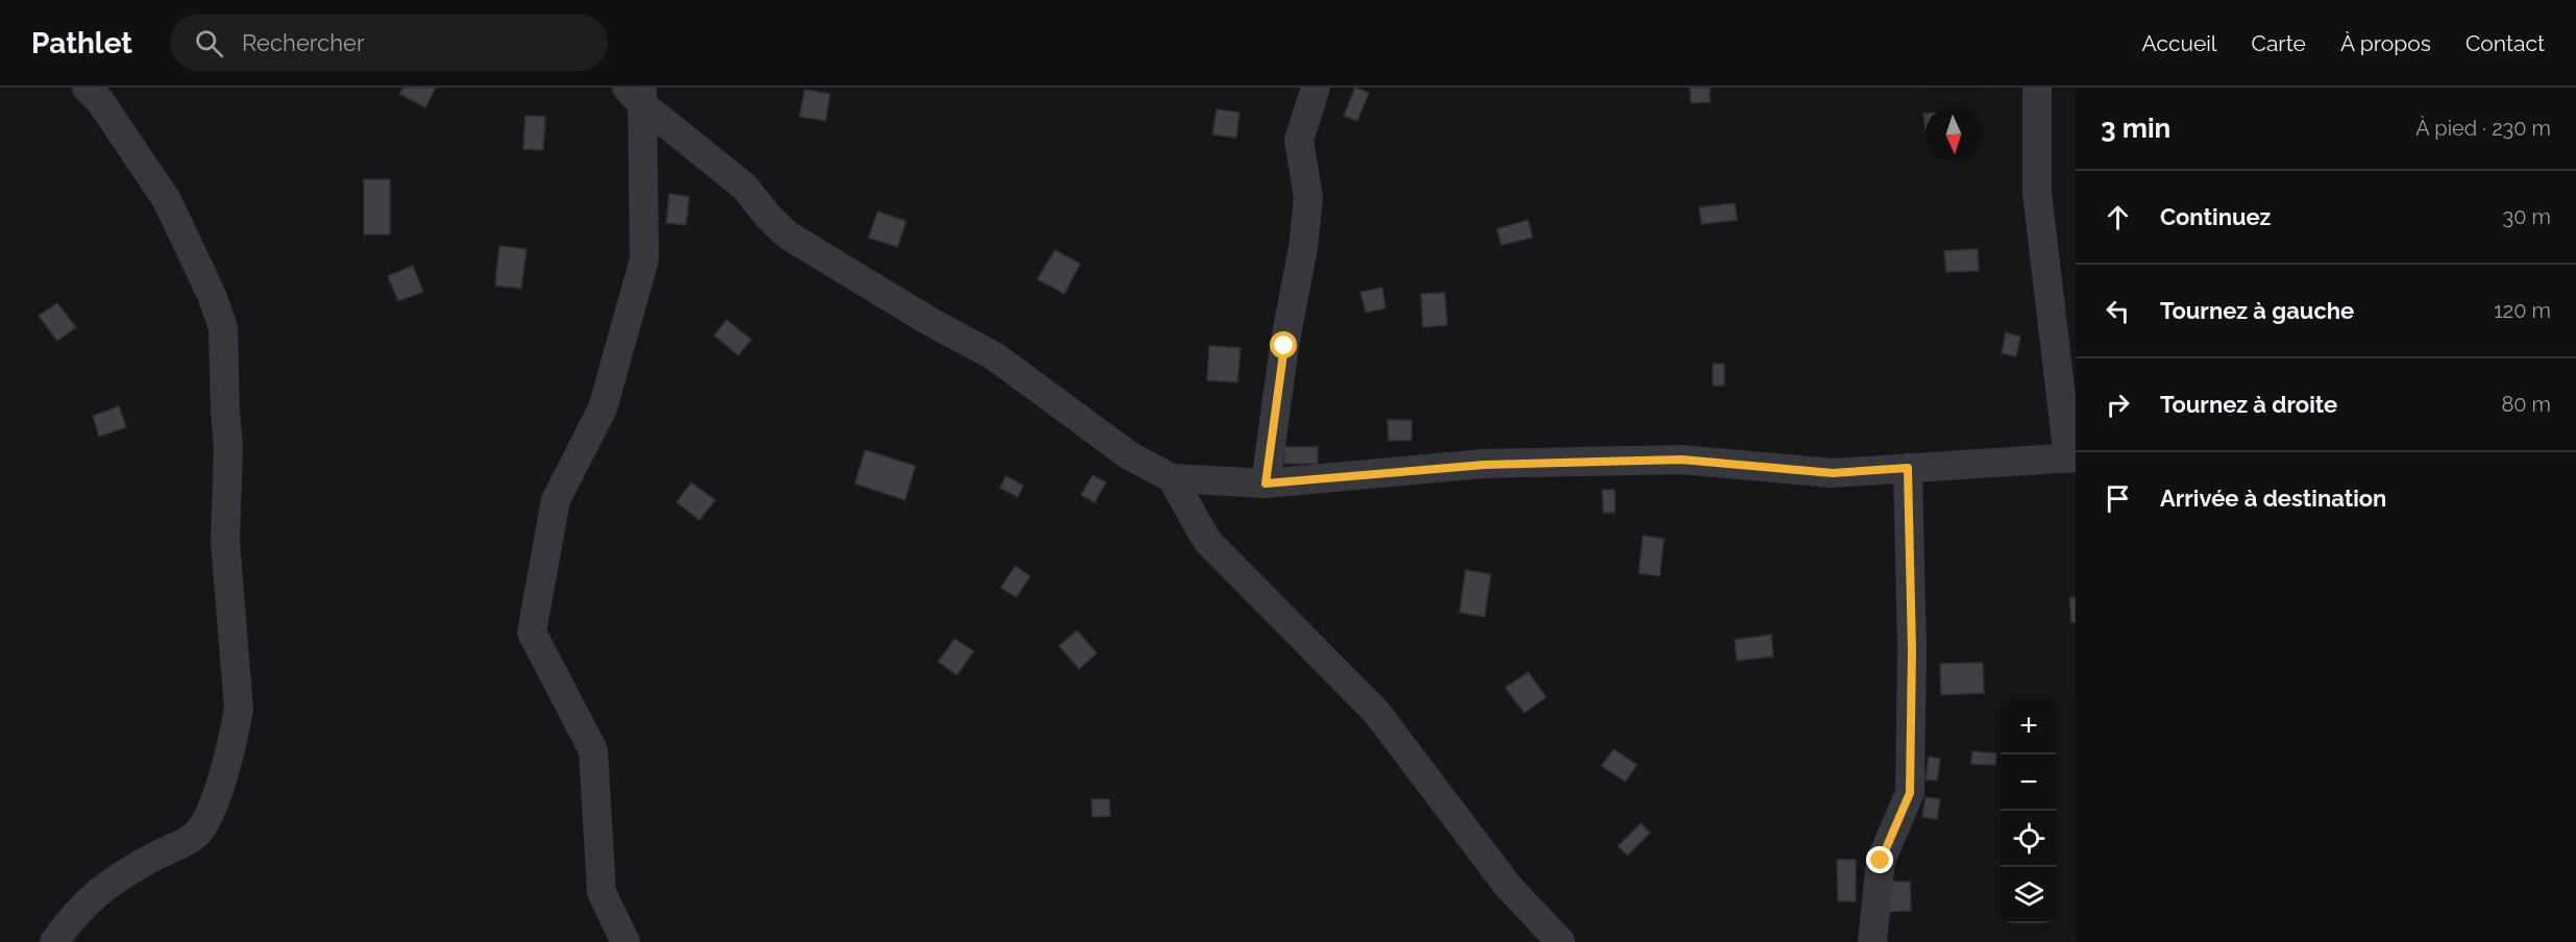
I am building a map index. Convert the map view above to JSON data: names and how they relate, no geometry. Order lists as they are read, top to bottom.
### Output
{
  "north": "bottom",
  "page": {
    "header": "Pathlet",
    "search": "Rechercher",
    "nav": [
      "Accueil",
      "Carte",
      "À propos",
      "Contact"
    ],
    "heading": ["3 min", "À pied · 230 m"],
    "list": [
      ["Continuez", "30 m"],
      ["Tournez à gauche", "120 m"],
      ["Tournez à droite", "80 m"],
      "Arrivée à destination"
    ],
    "map_buttons": ["+", "−"]
  }
}
